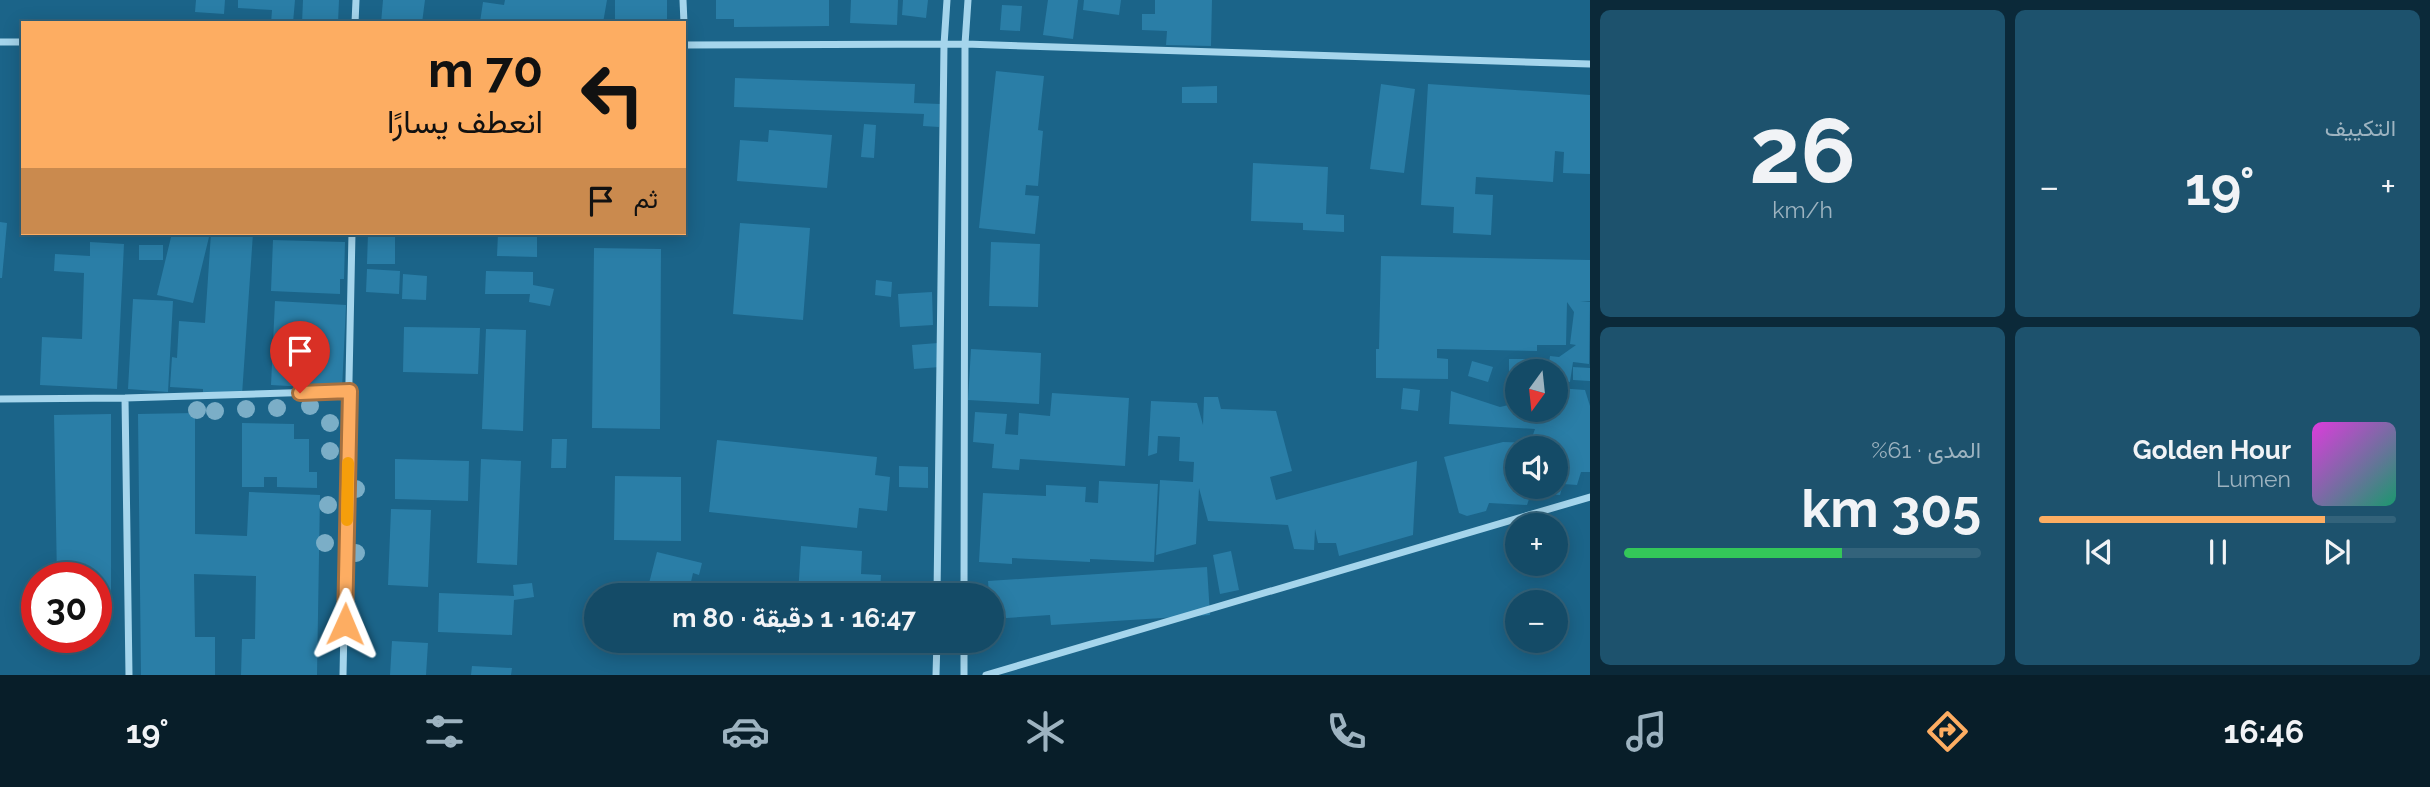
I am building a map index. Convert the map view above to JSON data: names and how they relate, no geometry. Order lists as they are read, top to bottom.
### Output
{
  "north": "bottom",
  "page": {
    "tile": [
      "التكييف",
      ["26", "km/h"],
      ["المدى · 61%", "305 km"]
    ],
    "turn": ["70 m", "انعطف يسارًا"],
    "heat": ["−", "19°", "+"],
    "then": "ثم",
    "map_buttons": ["+", "−"],
    "song": ["Golden Hour", "Lumen"],
    "limit": "30",
    "trip": "16:47 · 1 دقيقة · 80 m",
    "tabs": ["16:46", "19°"]
  }
}
